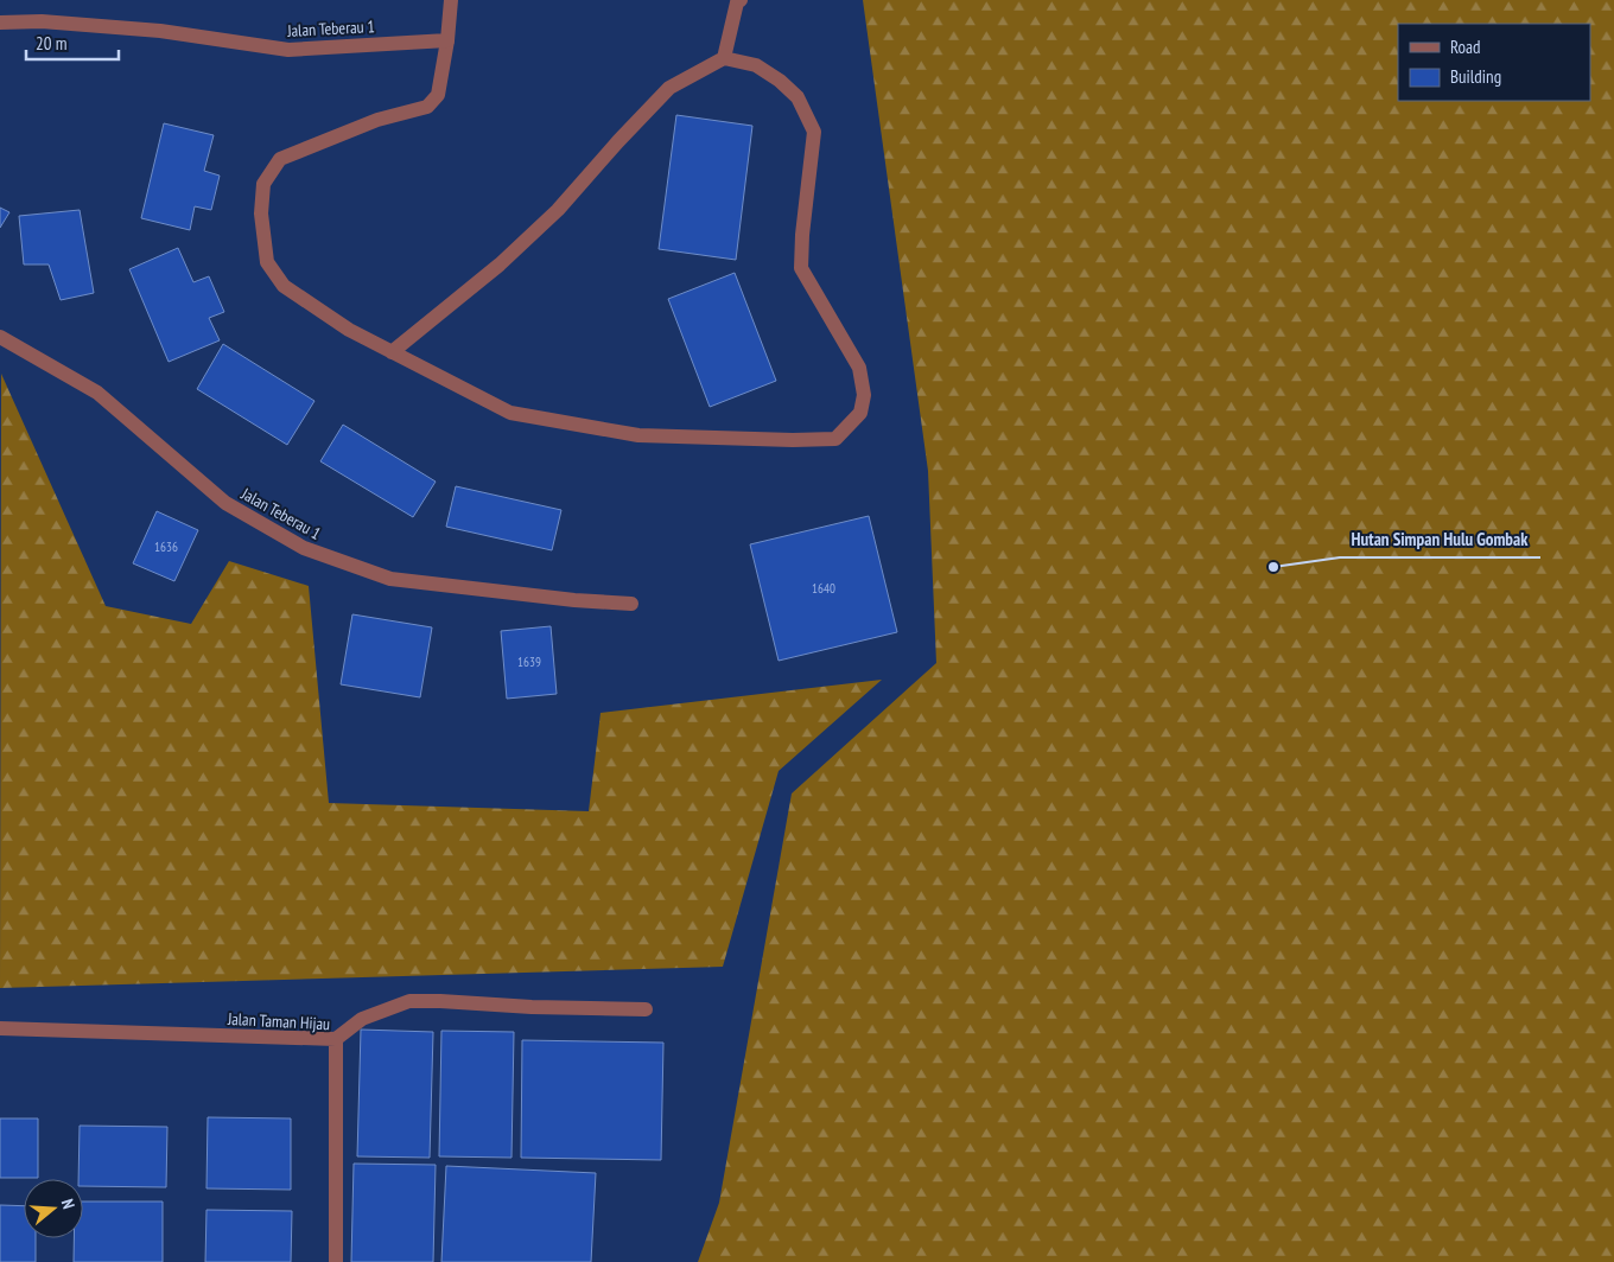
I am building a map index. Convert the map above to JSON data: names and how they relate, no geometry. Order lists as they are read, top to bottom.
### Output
{
  "streets": {
    "street": ["Jalan Teberau 1", "Jalan Taman Hijau"]
  },
  "places": ["Hutan Simpan Hulu Gombak"],
  "house_numbers": ["1636", "1640", "1639"],
  "legend": ["Road", "Building"],
  "scale_bar": "20 m",
  "north": "right"
}
